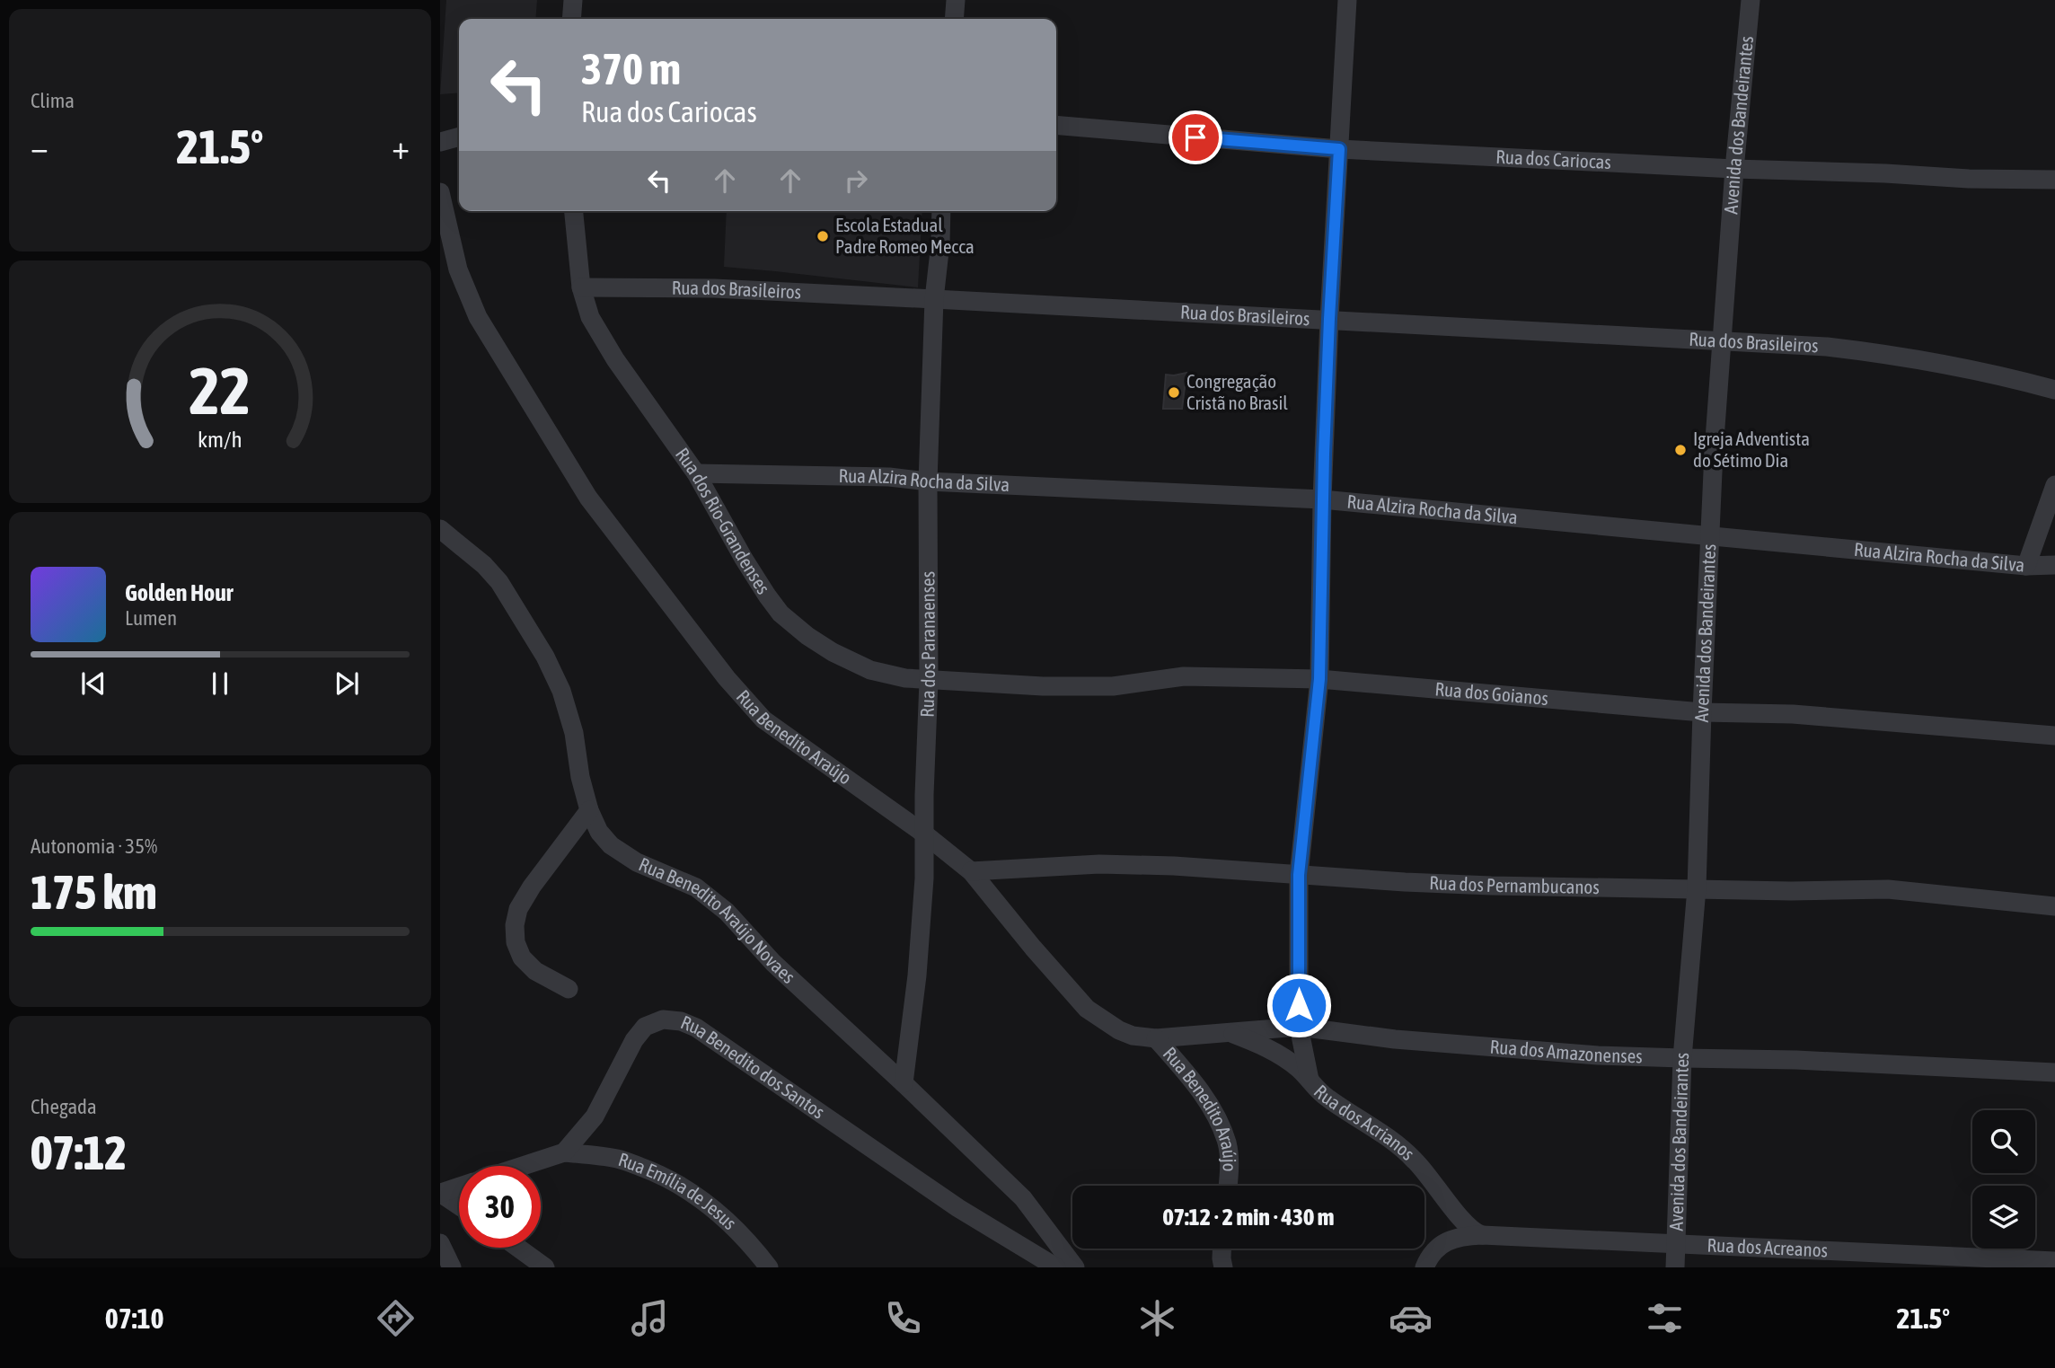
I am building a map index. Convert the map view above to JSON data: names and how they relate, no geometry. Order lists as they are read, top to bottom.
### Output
{
  "streets": {
    "street": [
      "Avenida dos Bandeirantes",
      "Rua dos Cariocas",
      "Rua dos Brasileiros",
      "Rua Alzira Rocha da Silva",
      "Rua dos Rio-Grandenses",
      "Rua dos Paranaenses",
      "Rua dos Goianos",
      "Rua Benedito Araújo",
      "Rua dos Pernambucanos",
      "Rua Benedito Araújo Novaes",
      "Rua dos Amazonenses",
      "Rua Benedito dos Santos",
      "Rua dos Acrianos",
      "Rua Emília de Jesus",
      "Rua dos Acreanos"
    ]
  },
  "crossings": [
    ["Avenida dos Bandeirantes", "Rua dos Cariocas"],
    ["Avenida dos Bandeirantes", "Rua dos Brasileiros"],
    ["Avenida dos Bandeirantes", "Rua Alzira Rocha da Silva"],
    ["Avenida dos Bandeirantes", "Rua dos Goianos"],
    ["Avenida dos Bandeirantes", "Rua dos Pernambucanos"],
    ["Avenida dos Bandeirantes", "Rua dos Amazonenses"],
    ["Avenida dos Bandeirantes", "Rua dos Acreanos"],
    ["Rua dos Brasileiros", "Rua dos Rio-Grandenses"],
    ["Rua dos Brasileiros", "Rua dos Paranaenses"],
    ["Rua Alzira Rocha da Silva", "Rua dos Rio-Grandenses"],
    ["Rua Alzira Rocha da Silva", "Rua dos Paranaenses"],
    ["Rua dos Rio-Grandenses", "Rua dos Paranaenses"],
    ["Rua dos Rio-Grandenses", "Rua dos Goianos"],
    ["Rua dos Paranaenses", "Rua dos Goianos"],
    ["Rua dos Paranaenses", "Rua Benedito Araújo"],
    ["Rua dos Paranaenses", "Rua Benedito Araújo Novaes"],
    ["Rua Benedito Araújo", "Rua dos Pernambucanos"],
    ["Rua Benedito Araújo", "Rua dos Amazonenses"],
    ["Rua dos Amazonenses", "Rua dos Acrianos"],
    ["Rua Benedito dos Santos", "Rua Emília de Jesus"],
    ["Rua dos Acrianos", "Rua dos Acreanos"]
  ],
  "places": ["Escola Estadual Padre Romeo Mecca", "Congregação Cristã no Brasil", "Igreja Adventista do Sétimo Dia"],
  "page": {
    "tile": [
      "Clima",
      ["Autonomia · 35%", "175 km"],
      ["Chegada", "07:12"]
    ],
    "turn": ["370 m", "Rua dos Cariocas"],
    "heat": ["−", "21.5°", "+"],
    "song": ["Golden Hour", "Lumen"],
    "limit": "30",
    "trip": "07:12 · 2 min · 430 m",
    "tabs": ["07:10", "21.5°"],
    "gauge": ["22", "km/h"]
  }
}
